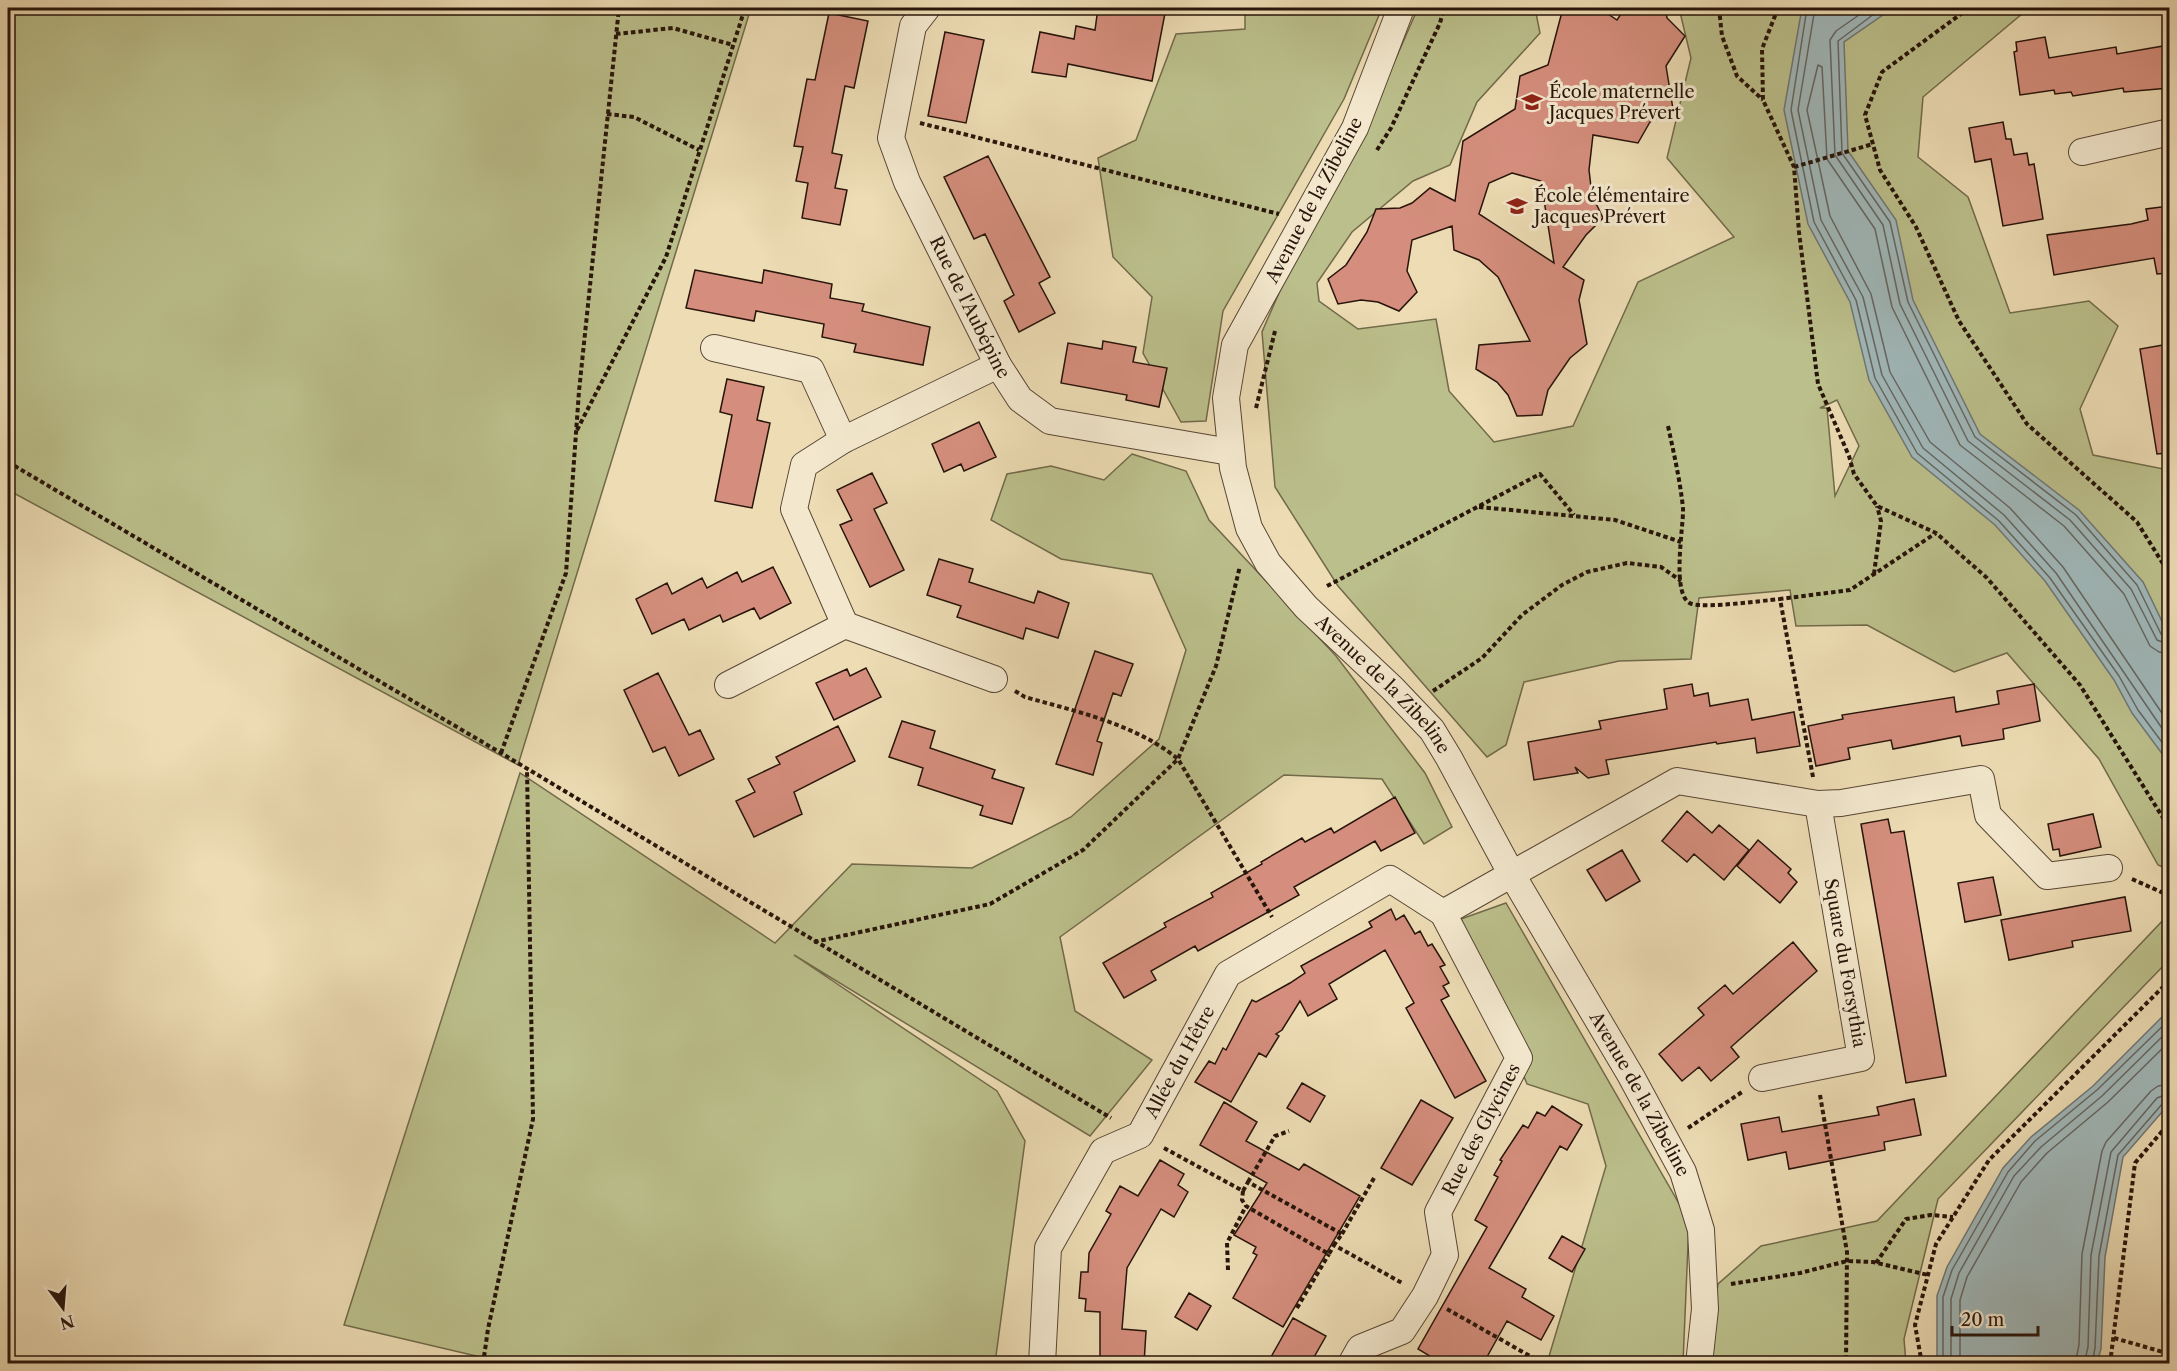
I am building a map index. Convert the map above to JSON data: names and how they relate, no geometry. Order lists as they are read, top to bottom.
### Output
{
  "streets": {
    "street": [
      "Avenue de la Zibeline",
      "Rue de l'Aubépine",
      "Square du Forsythia",
      "Allée du Hêtre",
      "Rue des Glycines"
    ]
  },
  "crossings": [
    ["Avenue de la Zibeline", "Rue de l'Aubépine"],
    ["Allée du Hêtre", "Rue des Glycines"]
  ],
  "places": {
    "school or university": ["École maternelle Jacques Prévert", "École élémentaire Jacques Prévert"]
  },
  "scale_bar": "20 m",
  "north": "bottom"
}
